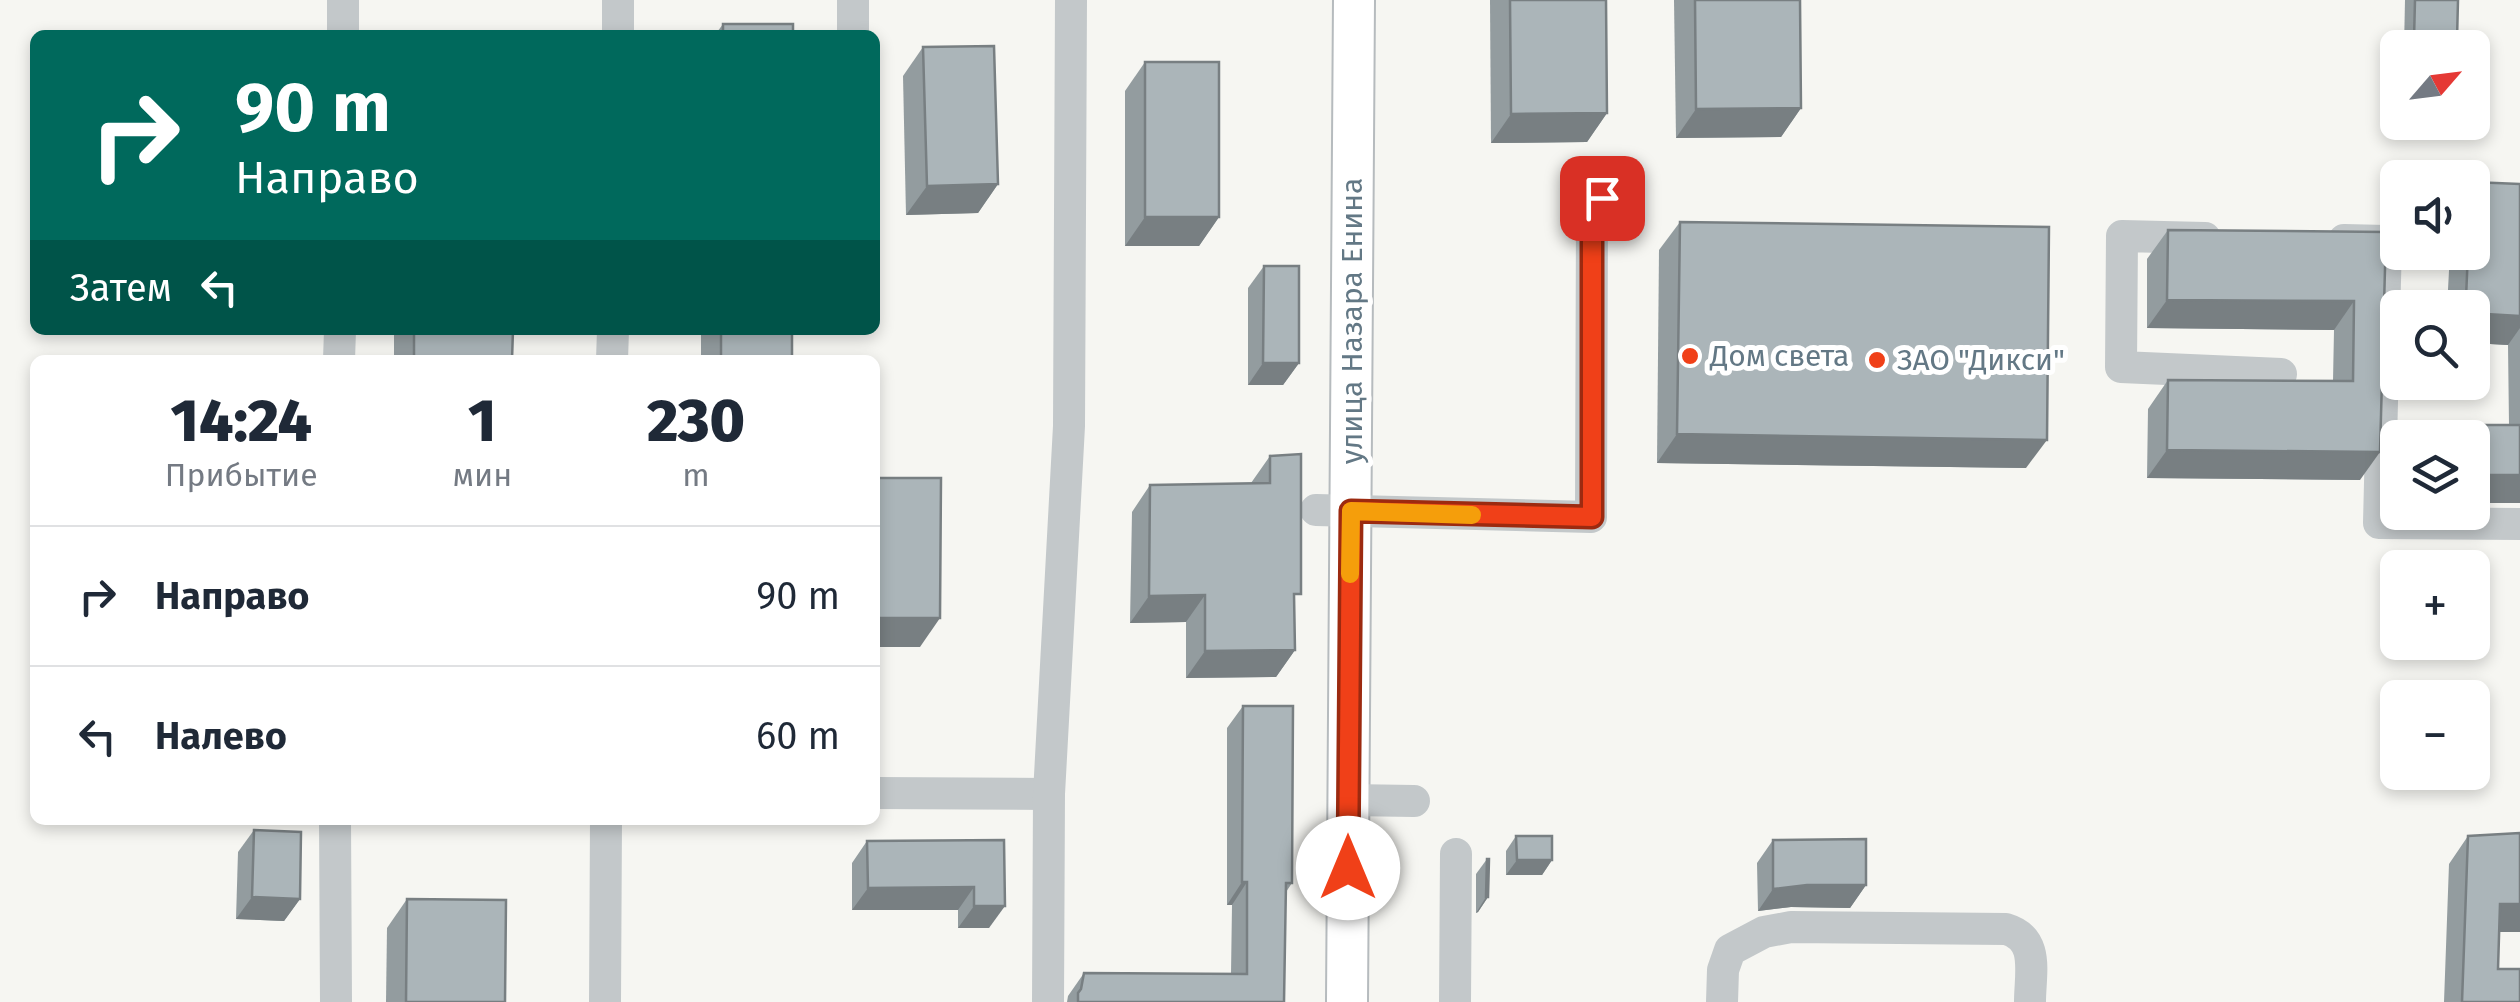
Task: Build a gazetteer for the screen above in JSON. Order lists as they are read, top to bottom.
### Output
{
  "streets": {
    "main road": ["улица Назара Енина"]
  },
  "places": ["Дом света", "ЗАО \"Дикси\""],
  "north": "top right",
  "page": {
    "map_buttons": ["+", "−"],
    "turn": ["90 m", "Направо"],
    "then": "Затем",
    "eta": [
      "14:24",
      "Прибытие",
      "1",
      "мин",
      "230",
      "m"
    ],
    "list": [
      {
        "name": "Направо",
        "value": "90 m"
      },
      {
        "name": "Налево",
        "value": "60 m"
      }
    ]
  }
}
